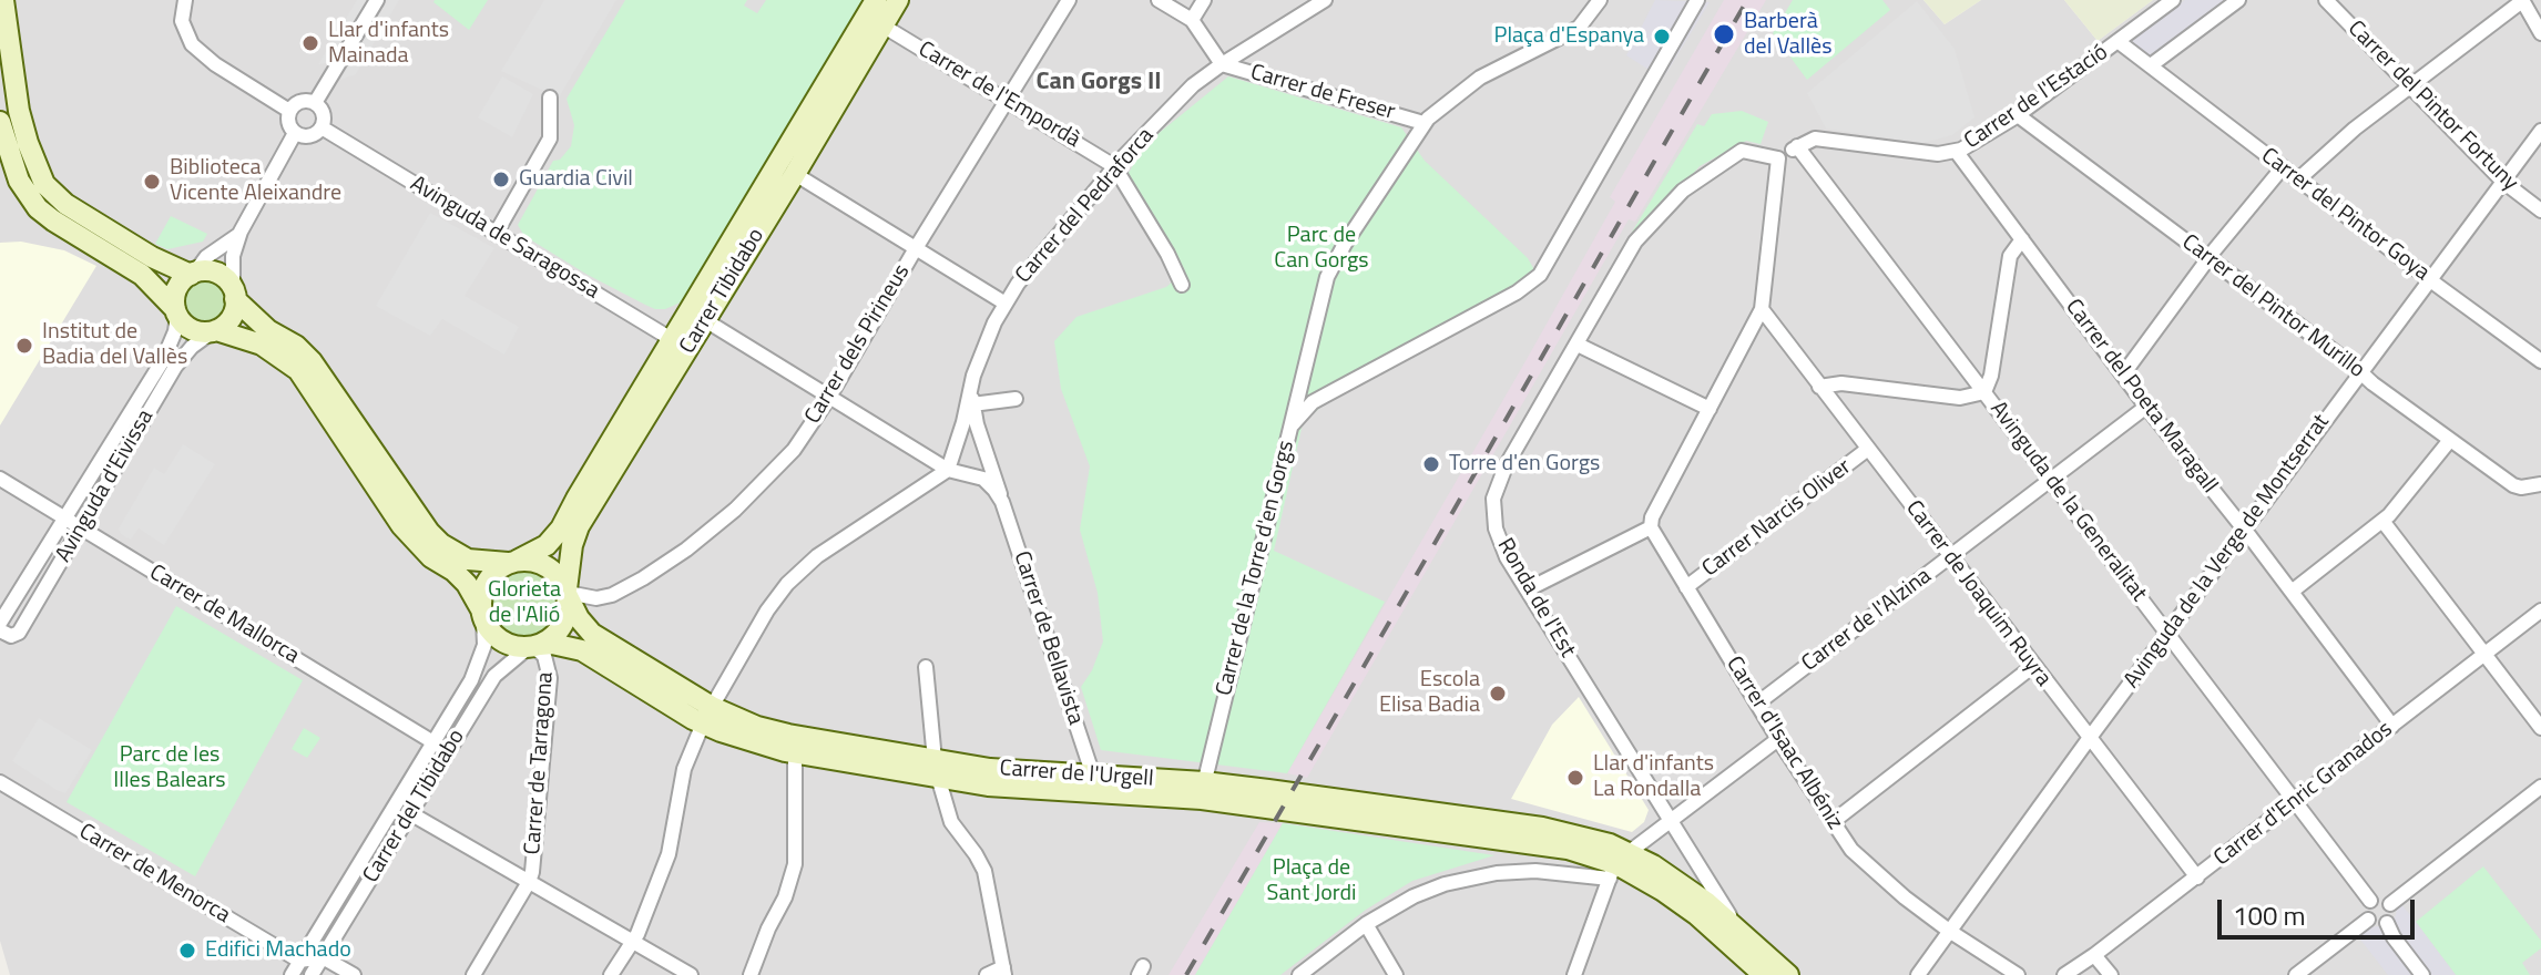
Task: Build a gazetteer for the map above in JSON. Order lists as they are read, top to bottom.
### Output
{
  "streets": {
    "street": [
      "Carrer de Freser",
      "Carrer de l'Empordà",
      "Carrer de l'Estació",
      "Carrer del Pintor Fortuny",
      "Carrer del Pedraforca",
      "Carrer del Pintor Goya",
      "Avinguda de Saragossa",
      "Carrer Tibidabo",
      "Carrer del Pintor Murillo",
      "Carrer dels Pirineus",
      "Carrer del Poeta Maragall",
      "Avinguda d'Eivissa",
      "Avinguda de la Generalitat",
      "Carrer Narcis Oliver",
      "Avinguda de la Verge de Montserrat",
      "Carrer de la Torre d'en Gorgs",
      "Carrer de Joaquim Ruyra",
      "Ronda de l'Est",
      "Carrer de Mallorca",
      "Carrer de l'Alzina",
      "Carrer de Bellavista",
      "Carrer d'Isaac Albéniz",
      "Carrer de Tarragona",
      "Carrer de l'Urgell",
      "Carrer d'Enric Granados",
      "Carrer del Tibidabo",
      "Carrer de Menorca"
    ]
  },
  "crossings": [
    ["Carrer de Freser", "Carrer del Pedraforca"],
    ["Carrer de l'Empordà", "Carrer del Pedraforca"],
    ["Carrer de l'Empordà", "Carrer Tibidabo"],
    ["Carrer de l'Empordà", "Carrer dels Pirineus"],
    ["Carrer de l'Estació", "Carrer del Pintor Goya"],
    ["Carrer de l'Estació", "Carrer del Pintor Murillo"],
    ["Carrer de l'Estació", "Carrer del Poeta Maragall"],
    ["Carrer de l'Estació", "Avinguda de la Generalitat"],
    ["Carrer del Pintor Fortuny", "Avinguda de la Verge de Montserrat"],
    ["Carrer del Pedraforca", "Carrer de Bellavista"],
    ["Carrer del Pintor Goya", "Avinguda de la Verge de Montserrat"],
    ["Avinguda de Saragossa", "Carrer Tibidabo"],
    ["Carrer Tibidabo", "Carrer dels Pirineus"],
    ["Carrer Tibidabo", "Carrer de Tarragona"],
    ["Carrer Tibidabo", "Carrer de l'Urgell"],
    ["Carrer Tibidabo", "Carrer del Tibidabo"],
    ["Carrer del Pintor Murillo", "Avinguda de la Verge de Montserrat"],
    ["Carrer dels Pirineus", "Carrer de Tarragona"],
    ["Carrer dels Pirineus", "Carrer de l'Urgell"],
    ["Carrer dels Pirineus", "Carrer del Tibidabo"],
    ["Carrer del Poeta Maragall", "Avinguda de la Verge de Montserrat"],
    ["Carrer del Poeta Maragall", "Carrer de l'Alzina"],
    ["Carrer del Poeta Maragall", "Carrer d'Enric Granados"],
    ["Avinguda d'Eivissa", "Carrer de Mallorca"],
    ["Avinguda de la Generalitat", "Avinguda de la Verge de Montserrat"],
    ["Avinguda de la Generalitat", "Carrer de l'Alzina"],
    ["Avinguda de la Generalitat", "Carrer d'Enric Granados"],
    ["Carrer Narcis Oliver", "Carrer de Joaquim Ruyra"],
    ["Carrer Narcis Oliver", "Carrer d'Isaac Albéniz"],
    ["Avinguda de la Verge de Montserrat", "Carrer de Joaquim Ruyra"],
    ["Avinguda de la Verge de Montserrat", "Carrer d'Isaac Albéniz"],
    ["Carrer de la Torre d'en Gorgs", "Carrer de l'Urgell"],
    ["Carrer de Joaquim Ruyra", "Carrer de l'Alzina"],
    ["Carrer de Joaquim Ruyra", "Carrer d'Enric Granados"],
    ["Ronda de l'Est", "Carrer de l'Urgell"],
    ["Carrer de Mallorca", "Carrer del Tibidabo"],
    ["Carrer de l'Alzina", "Carrer d'Isaac Albéniz"],
    ["Carrer de Bellavista", "Carrer de l'Urgell"],
    ["Carrer de Tarragona", "Carrer de l'Urgell"],
    ["Carrer de Tarragona", "Carrer del Tibidabo"],
    ["Carrer de l'Urgell", "Carrer del Tibidabo"],
    ["Carrer del Tibidabo", "Carrer de Menorca"]
  ],
  "districts": ["Can Gorgs II"],
  "parks": [
    "Parc de Can Gorgs",
    "Glorieta de l'Alió",
    "Parc de les Illes Balears",
    "Plaça de Sant Jordi"
  ],
  "places": [
    "Barberà del Vallès",
    "Plaça d'Espanya",
    "Llar d'infants Mainada",
    "Guardia Civil",
    "Biblioteca Vicente Aleixandre",
    "Institut de Badia del Vallès",
    "Torre d'en Gorgs",
    "Escola Elisa Badia",
    "Llar d'infants La Rondalla",
    "Edifici Machado"
  ],
  "scale_bar": "100 m"
}
